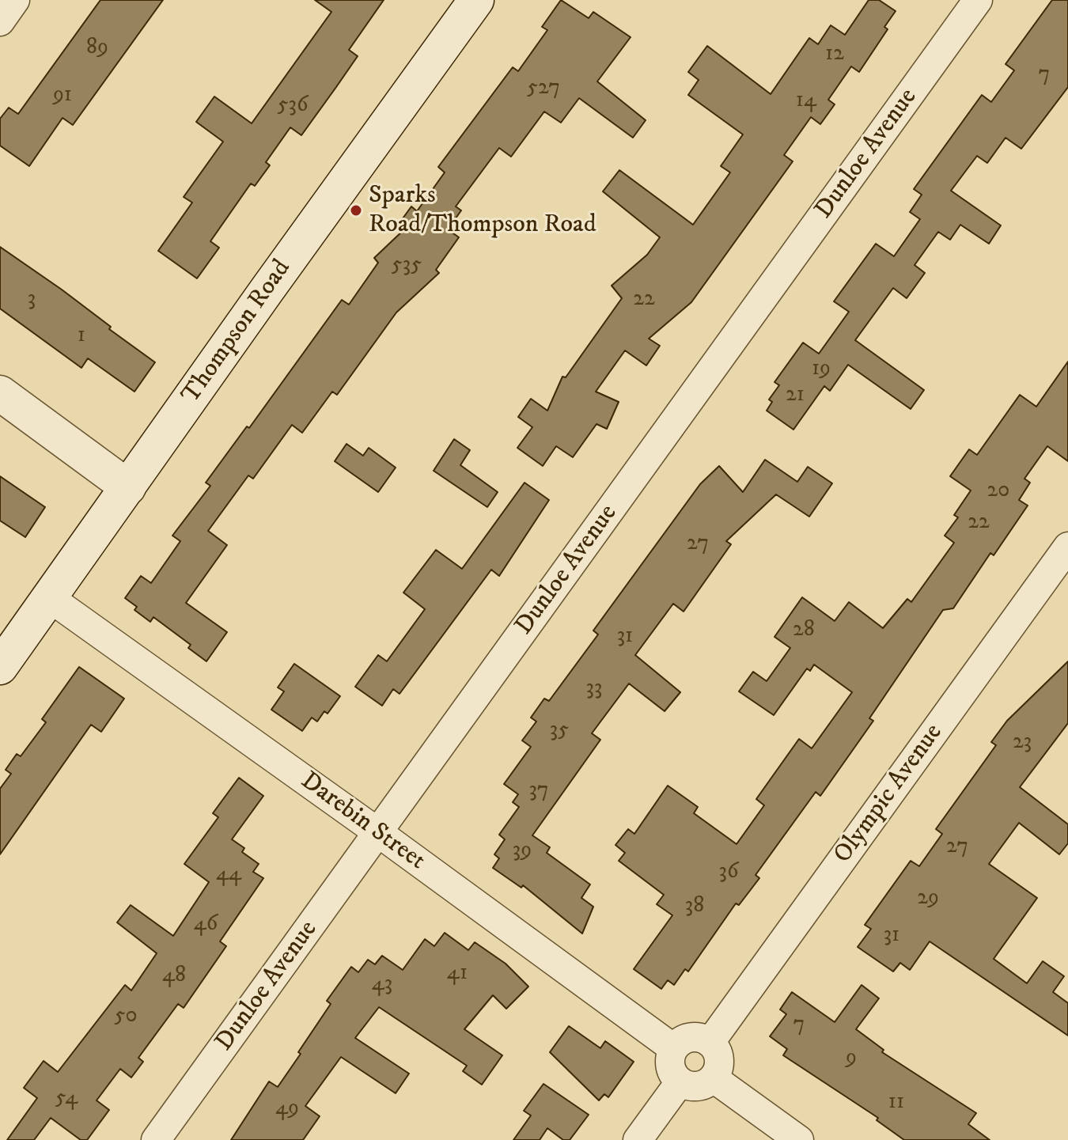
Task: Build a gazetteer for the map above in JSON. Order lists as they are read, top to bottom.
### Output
{
  "streets": {
    "main road": ["Thompson Road"],
    "street": ["Dunloe Avenue", "Olympic Avenue", "Darebin Street"]
  },
  "crossings": [
    ["Dunloe Avenue", "Darebin Street"],
    ["Thompson Road", "Darebin Street"],
    ["Olympic Avenue", "Darebin Street"]
  ],
  "places": ["Sparks Road/Thompson Road"],
  "house_numbers": [
    "89",
    "12",
    "7",
    "527",
    "91",
    "14",
    "536",
    "535",
    "3",
    "22",
    "1",
    "19",
    "21",
    "20",
    "22",
    "27",
    "28",
    "31",
    "33",
    "35",
    "23",
    "37",
    "27",
    "39",
    "36",
    "44",
    "29",
    "38",
    "46",
    "31",
    "41",
    "48",
    "43",
    "50",
    "7",
    "9",
    "54",
    "11",
    "49"
  ]
}
